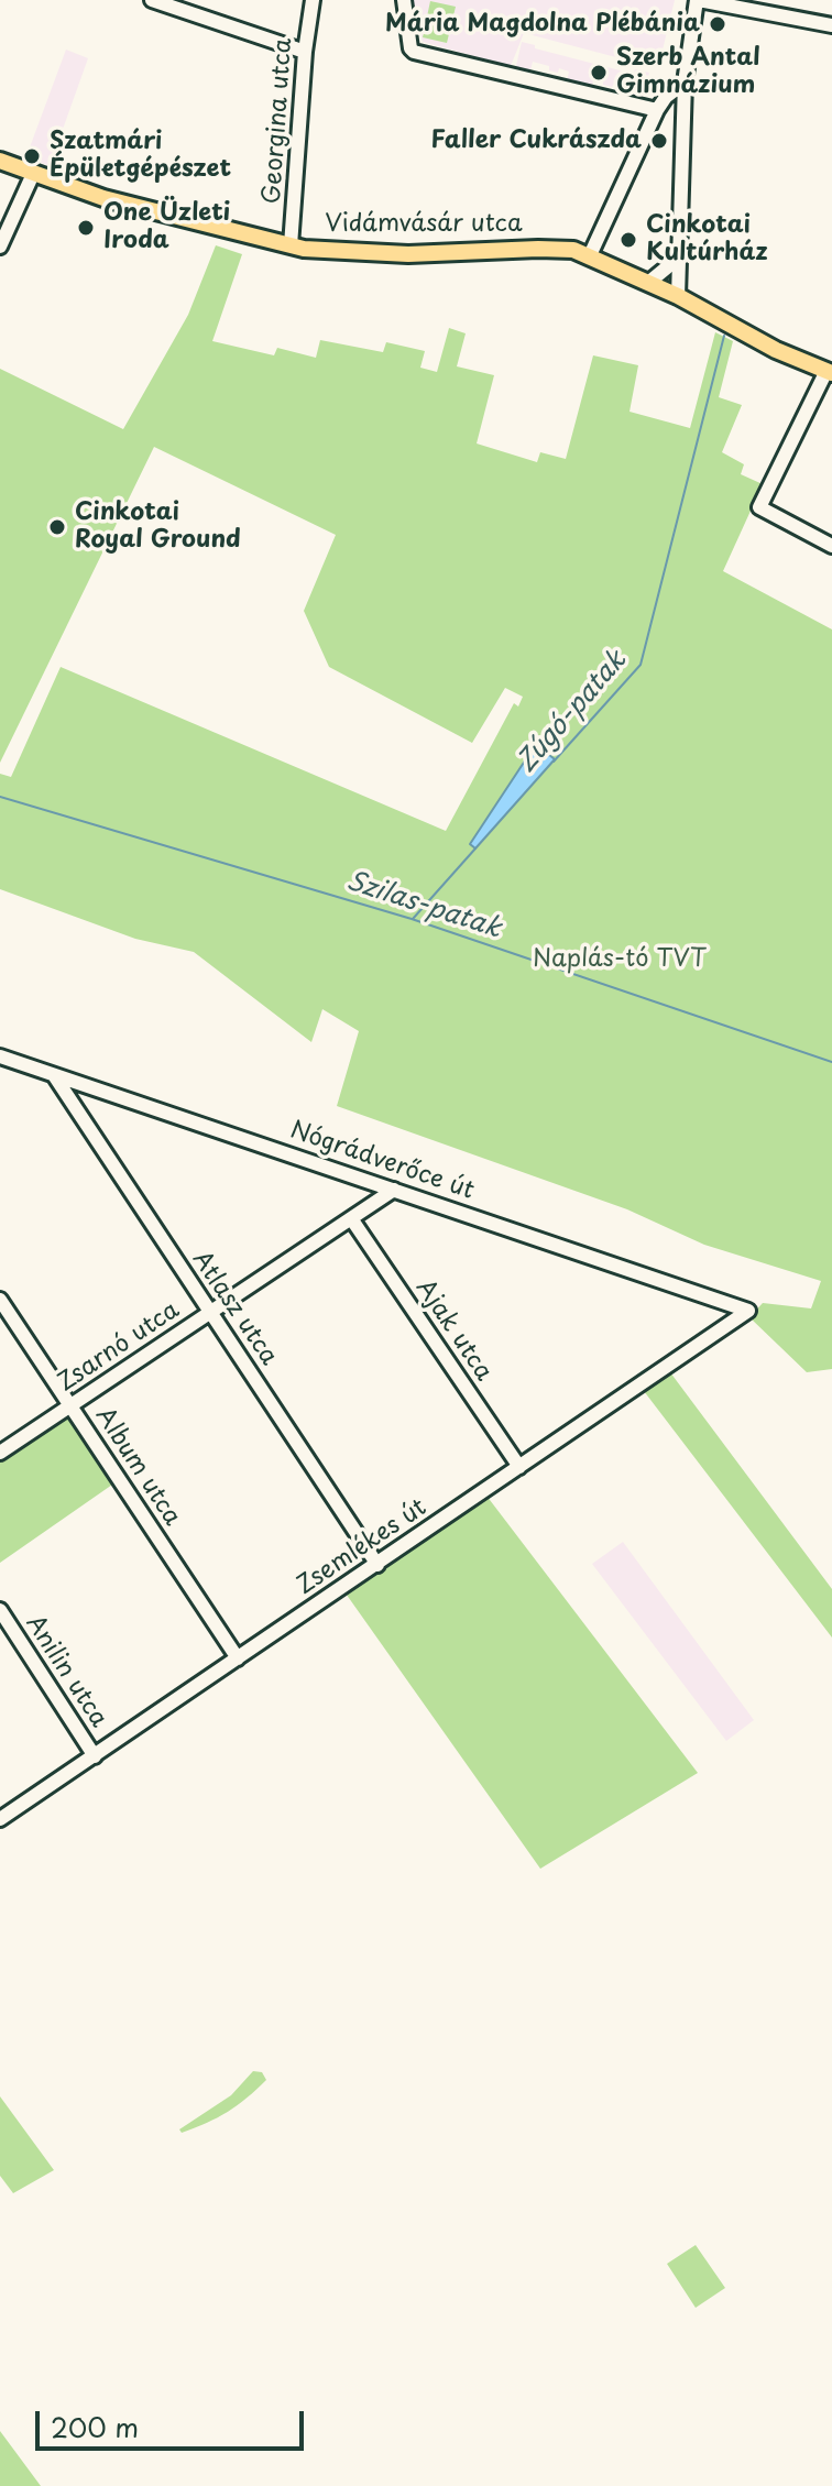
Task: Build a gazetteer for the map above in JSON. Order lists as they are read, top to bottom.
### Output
{
  "streets": {
    "main road": ["Vidámvásár utca"],
    "street": [
      "Georgina utca",
      "Nógrádverőce út",
      "Atlasz utca",
      "Ajak utca",
      "Zsarnó utca",
      "Album utca",
      "Zsemlékes út",
      "Anilin utca"
    ]
  },
  "crossings": [
    ["Georgina utca", "Vidámvásár utca"],
    ["Nógrádverőce út", "Atlasz utca"],
    ["Nógrádverőce út", "Zsarnó utca"],
    ["Nógrádverőce út", "Zsemlékes út"],
    ["Atlasz utca", "Zsarnó utca"],
    ["Atlasz utca", "Zsemlékes út"],
    ["Ajak utca", "Zsarnó utca"],
    ["Ajak utca", "Zsemlékes út"],
    ["Zsarnó utca", "Album utca"],
    ["Album utca", "Zsemlékes út"],
    ["Zsemlékes út", "Anilin utca"]
  ],
  "water": ["Zúgó-patak", "Szilas-patak"],
  "parks": ["Naplás-tó TVT"],
  "places": [
    "Mária Magdolna Plébánia",
    "Szerb Antal Gimnázium",
    "Faller Cukrászda",
    "Szatmári Épületgépészet",
    "One Üzleti Iroda",
    "Cinkotai Kultúrház",
    "Cinkotai Royal Ground"
  ],
  "scale_bar": "200 m"
}
